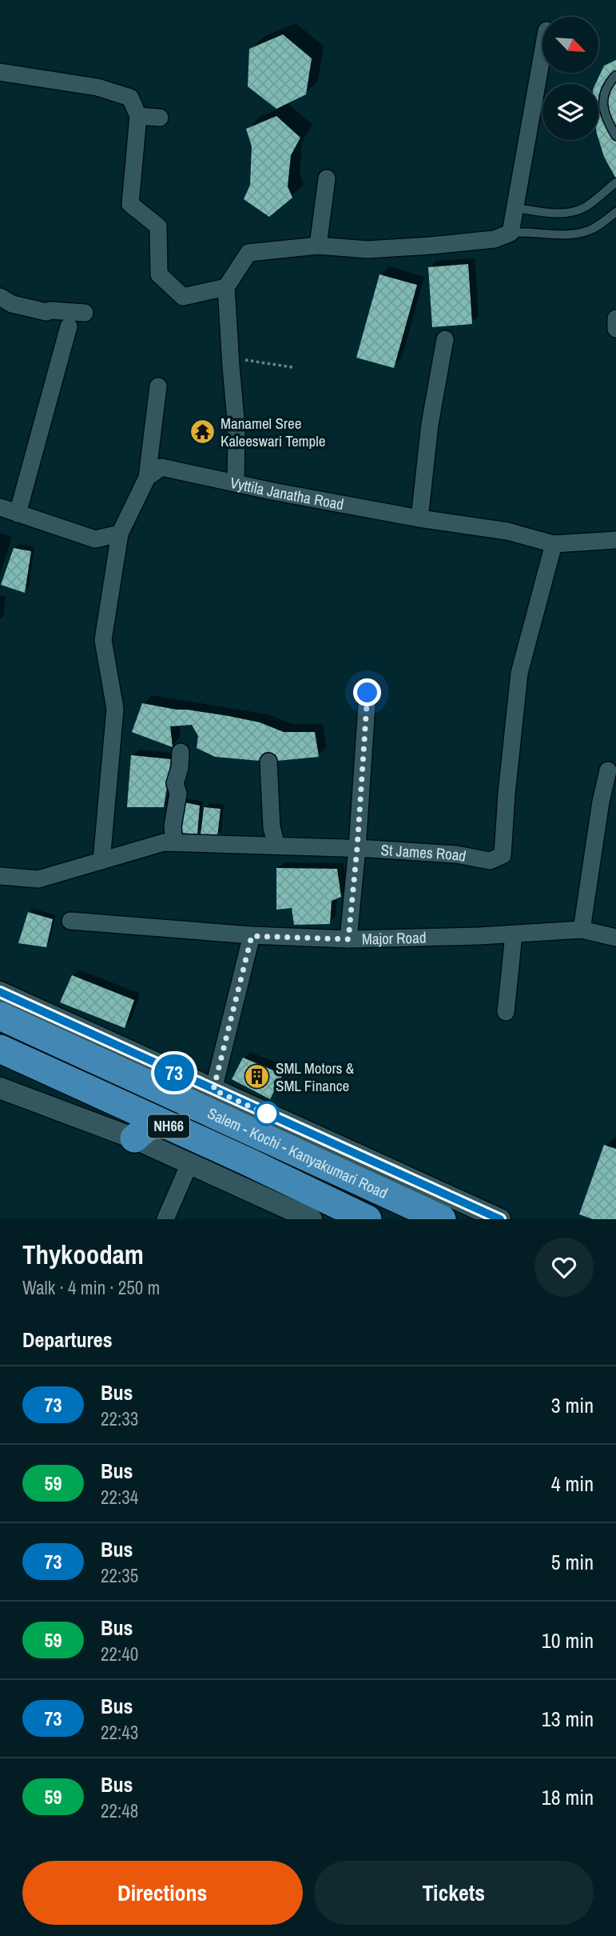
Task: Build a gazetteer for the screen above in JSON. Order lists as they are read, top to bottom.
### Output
{
  "streets": {
    "highway": ["NH66", "Salem - Kochi - Kanyakumari Road"],
    "street": ["Vyttila Janatha Road", "St James Road", "Major Road"]
  },
  "crossings": [
    ["Vyttila Janatha Road", "St James Road"]
  ],
  "places": {
    "temple": ["Manamel Sree Kaleeswari Temple"],
    "building": ["SML Motors & SML Finance"]
  },
  "lines": ["bus line 73"],
  "north": "bottom right",
  "page": {
    "on_map": "73",
    "heading": [
      ["Thykoodam", "Walk · 4 min · 250 m"],
      "Departures"
    ],
    "list": [
      {
        "mark": "73",
        "name": "Bus",
        "note": "22:33",
        "value": "3 min"
      },
      {
        "mark": "59",
        "name": "Bus",
        "note": "22:34",
        "value": "4 min"
      },
      {
        "mark": "73",
        "name": "Bus",
        "note": "22:35",
        "value": "5 min"
      },
      {
        "mark": "59",
        "name": "Bus",
        "note": "22:40",
        "value": "10 min"
      },
      {
        "mark": "73",
        "name": "Bus",
        "note": "22:43",
        "value": "13 min"
      },
      {
        "mark": "59",
        "name": "Bus",
        "note": "22:48",
        "value": "18 min"
      }
    ],
    "buttons": ["Directions", "Tickets"]
  }
}
